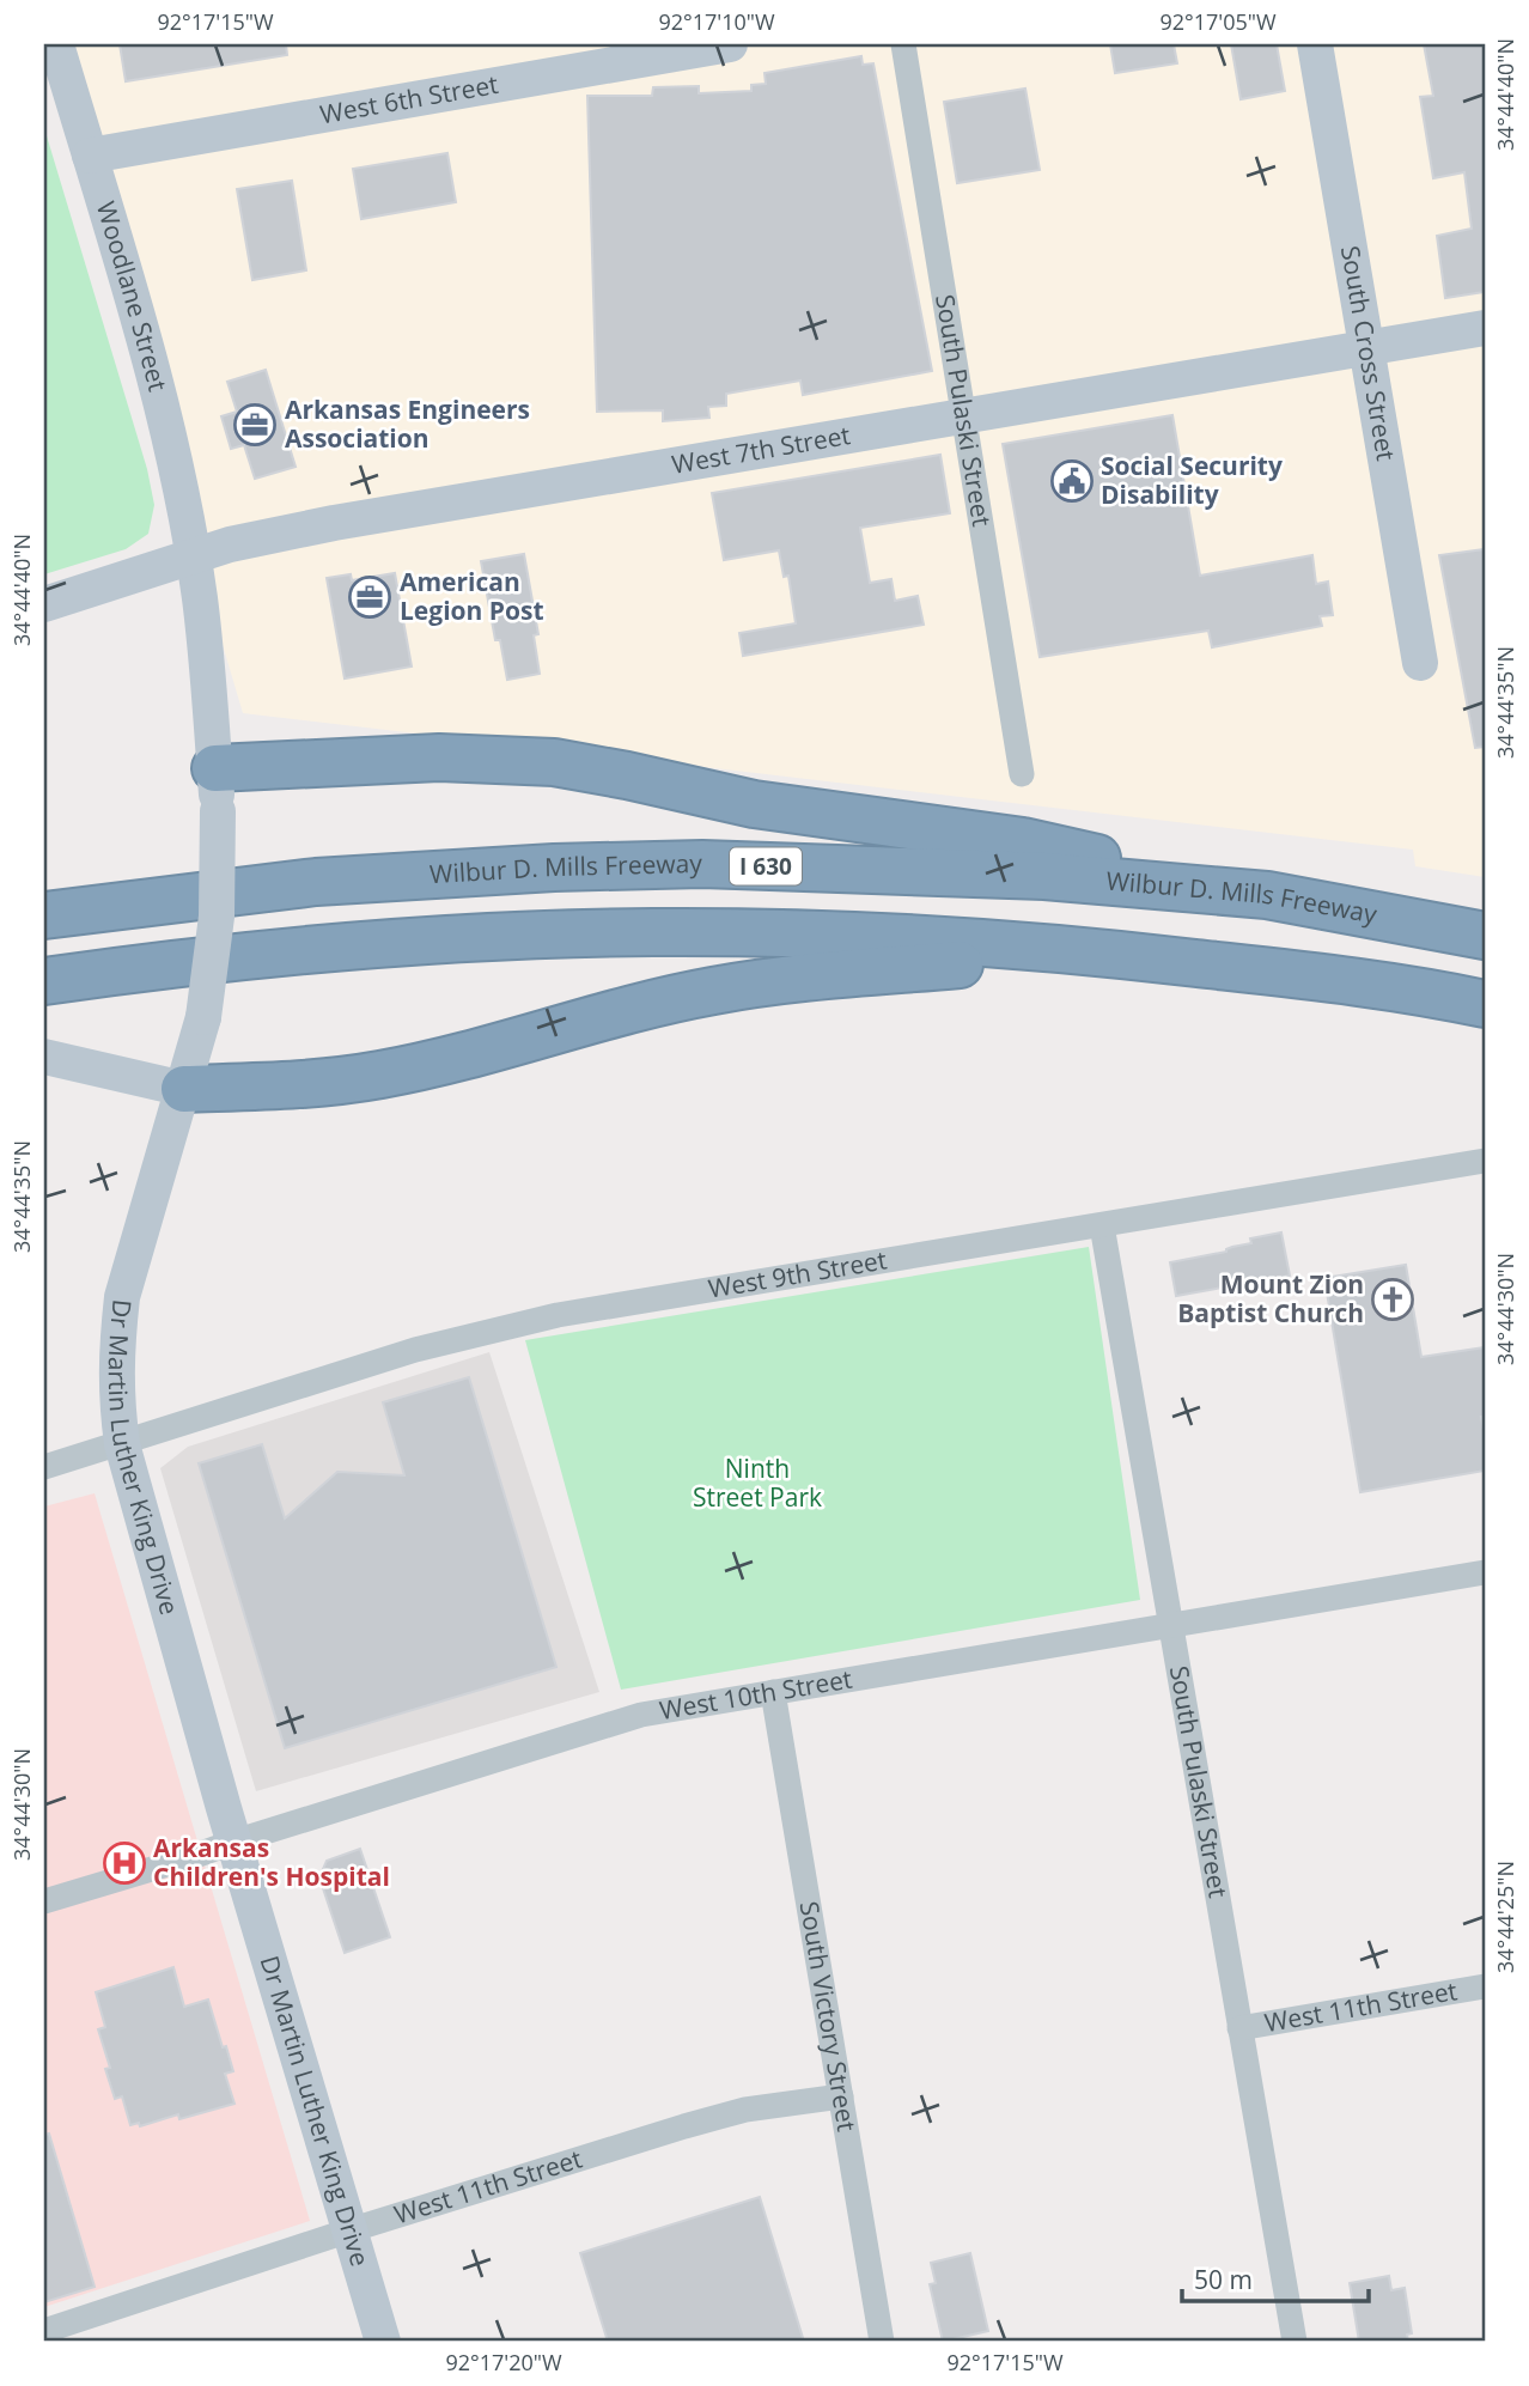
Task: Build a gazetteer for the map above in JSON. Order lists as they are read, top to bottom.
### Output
{
  "streets": {
    "highway": ["I 630", "Wilbur D. Mills Freeway"],
    "street": [
      "West 6th Street",
      "Woodlane Street",
      "South Cross Street",
      "South Pulaski Street",
      "West 7th Street",
      "West 9th Street",
      "Dr Martin Luther King Drive",
      "West 10th Street",
      "West 11th Street",
      "South Victory Street"
    ]
  },
  "crossings": [
    ["West 6th Street", "Woodlane Street"],
    ["Woodlane Street", "West 7th Street"],
    ["Woodlane Street", "Dr Martin Luther King Drive"],
    ["South Cross Street", "West 7th Street"],
    ["South Pulaski Street", "West 7th Street"],
    ["South Pulaski Street", "West 9th Street"],
    ["South Pulaski Street", "West 10th Street"],
    ["South Pulaski Street", "West 11th Street"],
    ["West 7th Street", "Dr Martin Luther King Drive"],
    ["West 9th Street", "Dr Martin Luther King Drive"],
    ["Dr Martin Luther King Drive", "West 10th Street"],
    ["Dr Martin Luther King Drive", "West 11th Street"],
    ["West 10th Street", "South Victory Street"],
    ["West 11th Street", "South Victory Street"]
  ],
  "parks": ["Ninth Street Park"],
  "places": {
    "office": ["Arkansas Engineers Association", "American Legion Post"],
    "public building": ["Social Security Disability"],
    "church": ["Mount Zion Baptist Church"],
    "hospital": ["Arkansas Children's Hospital"]
  },
  "scale_bar": "50 m",
  "coordinates": [
    "92°17'15\"W",
    "92°17'10\"W",
    "92°17'05\"W",
    "34°44'40\"N",
    "34°44'35\"N",
    "34°44'30\"N",
    "34°44'25\"N",
    "92°17'20\"W"
  ]
}
